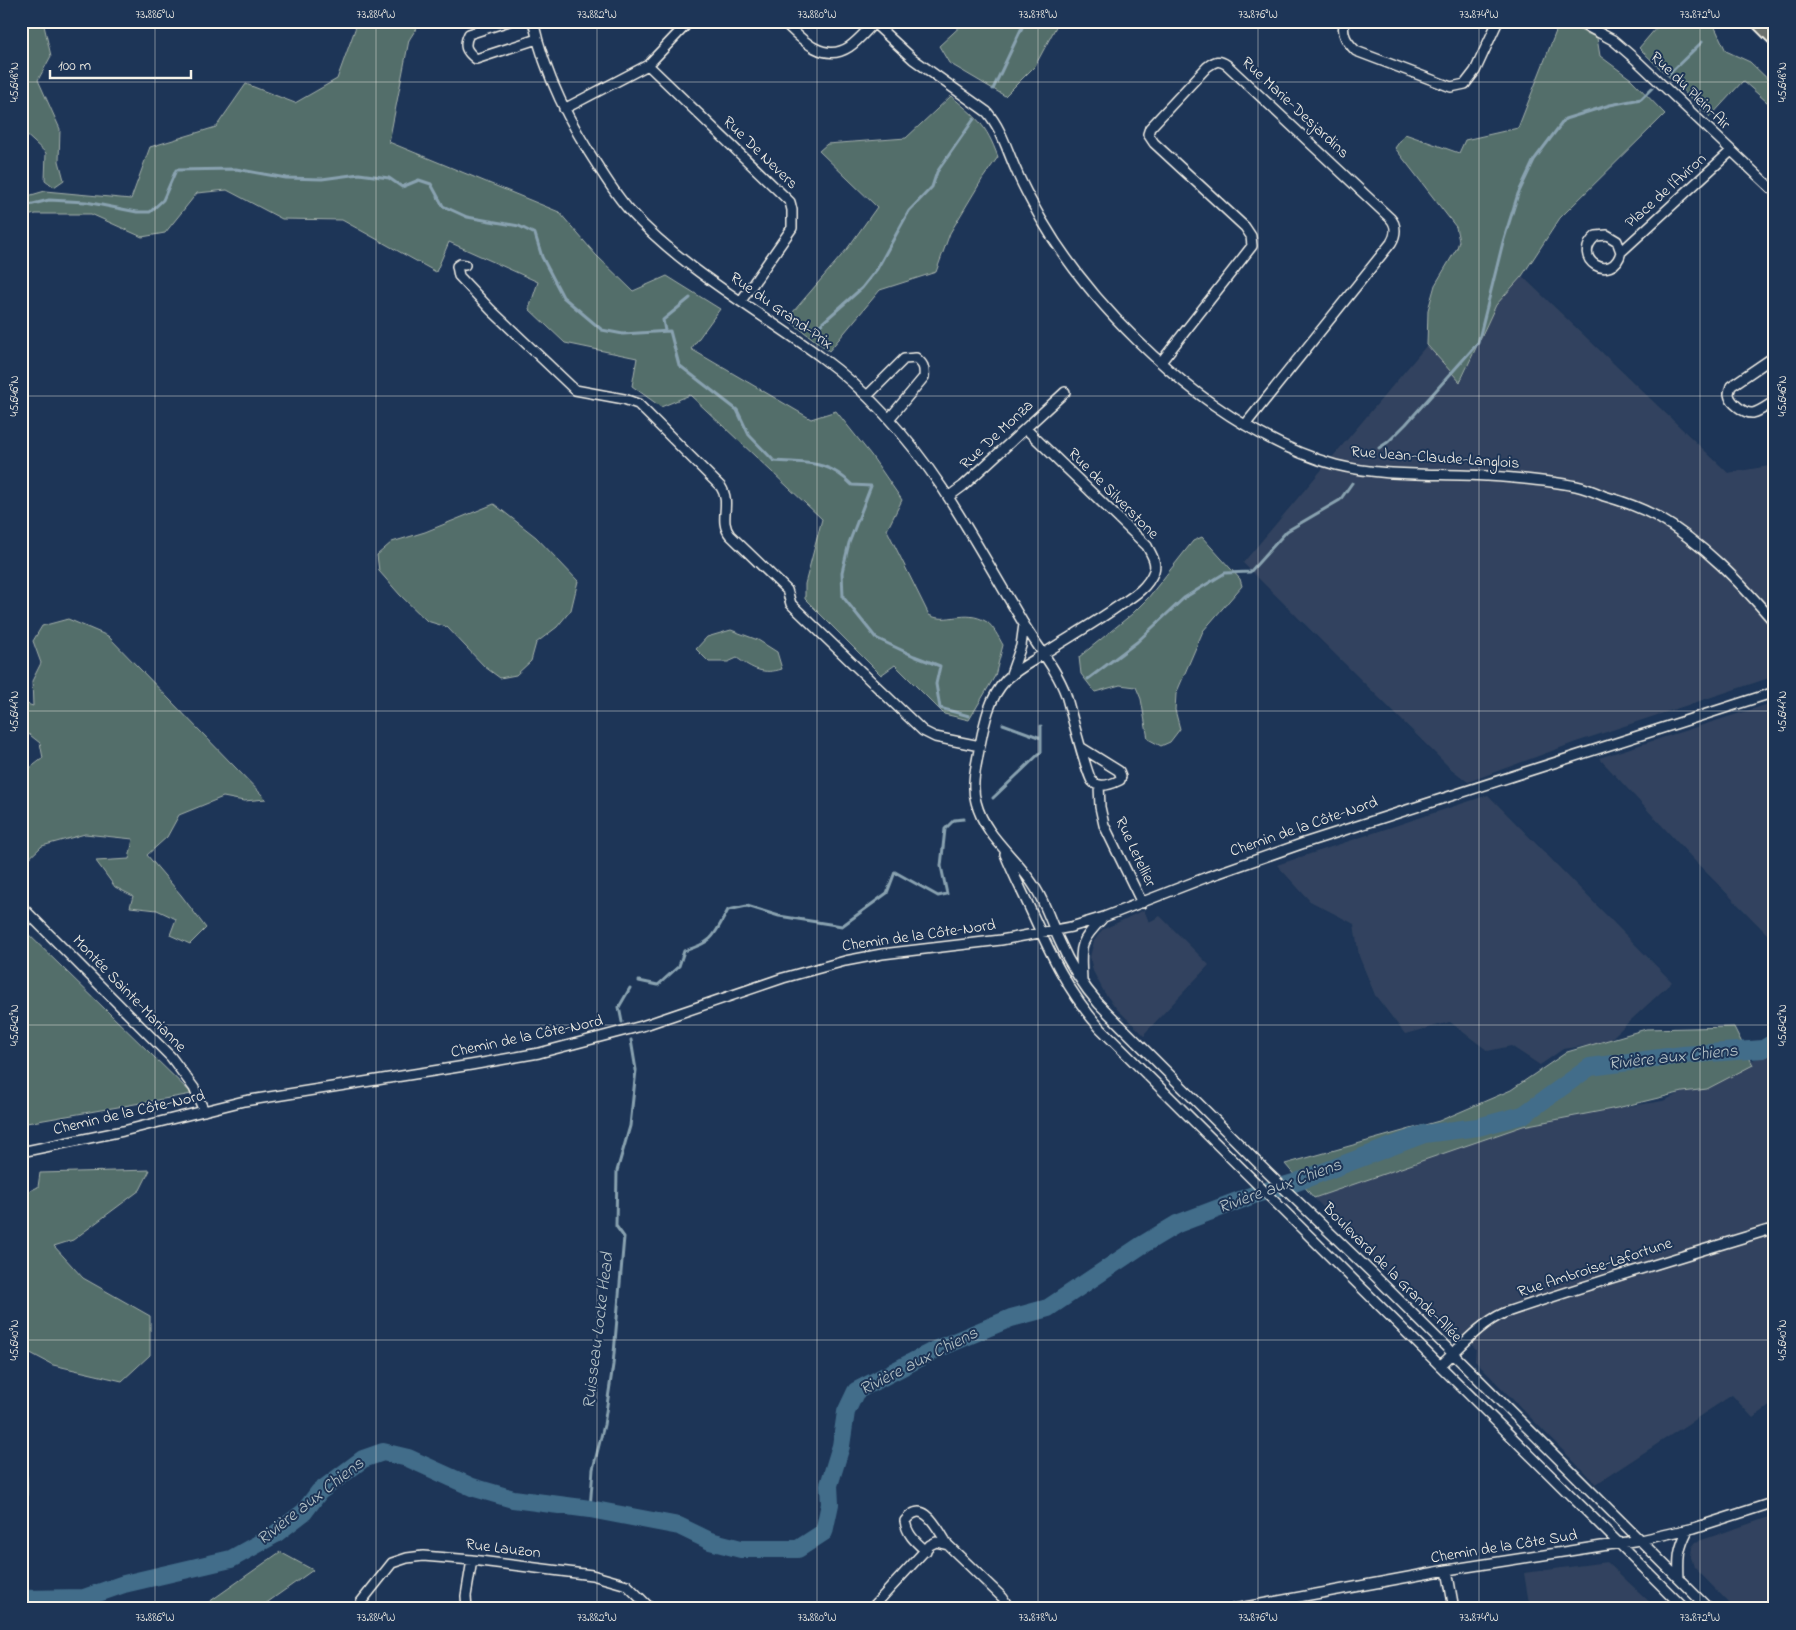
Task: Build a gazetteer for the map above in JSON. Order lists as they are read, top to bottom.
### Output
{
  "streets": {
    "street": [
      "Rue du Plein-Air",
      "Rue Marie-Desjardins",
      "Rue De Nevers",
      "Place de l'Aviron",
      "Rue du Grand-Prix",
      "Rue De Monza",
      "Rue Jean-Claude-Langlois",
      "Rue de Silverstone",
      "Chemin de la Côte-Nord",
      "Rue Letellier",
      "Montée Sainte-Marianne",
      "Rue Ambroise-Lafortune",
      "Boulevard de la Grande-Allée",
      "Chemin de la Côte Sud",
      "Rue Lauzon"
    ]
  },
  "crossings": [
    ["Rue du Plein-Air", "Place de l'Aviron"],
    ["Rue Marie-Desjardins", "Rue Jean-Claude-Langlois"],
    ["Rue De Nevers", "Rue du Grand-Prix"],
    ["Rue du Grand-Prix", "Rue De Monza"],
    ["Rue du Grand-Prix", "Rue de Silverstone"],
    ["Rue du Grand-Prix", "Rue Letellier"],
    ["Rue du Grand-Prix", "Boulevard de la Grande-Allée"],
    ["Rue De Monza", "Rue de Silverstone"],
    ["Rue de Silverstone", "Rue Letellier"],
    ["Rue de Silverstone", "Boulevard de la Grande-Allée"],
    ["Chemin de la Côte-Nord", "Rue Letellier"],
    ["Chemin de la Côte-Nord", "Montée Sainte-Marianne"],
    ["Chemin de la Côte-Nord", "Boulevard de la Grande-Allée"],
    ["Rue Letellier", "Boulevard de la Grande-Allée"],
    ["Rue Ambroise-Lafortune", "Boulevard de la Grande-Allée"],
    ["Boulevard de la Grande-Allée", "Chemin de la Côte Sud"]
  ],
  "water": ["Rivière aux Chiens", "Ruisseau Locke Head"],
  "scale_bar": "100 m",
  "coordinates": [
    "73.886°W",
    "73.884°W",
    "73.882°W",
    "73.880°W",
    "73.878°W",
    "73.876°W",
    "73.874°W",
    "73.872°W",
    "45.648°N",
    "45.646°N",
    "45.644°N",
    "45.642°N",
    "45.640°N"
  ]
}
